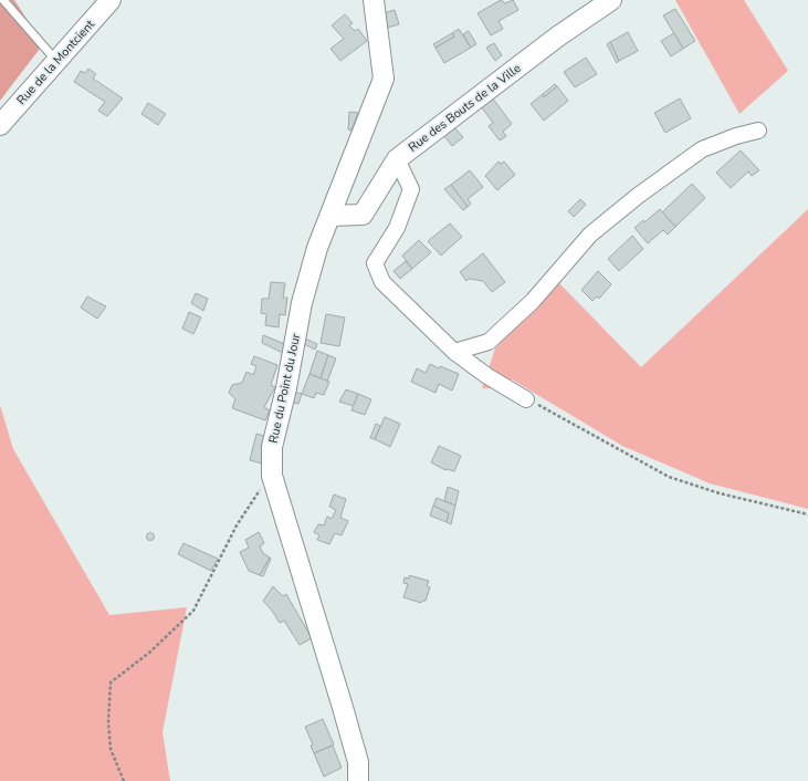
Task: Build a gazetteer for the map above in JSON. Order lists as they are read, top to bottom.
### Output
{
  "streets": {
    "street": ["Rue de la Montcient", "Rue des Bouts de la Ville", "Rue du Point du Jour"]
  },
  "crossings": [
    ["Rue des Bouts de la Ville", "Rue du Point du Jour"]
  ]
}
